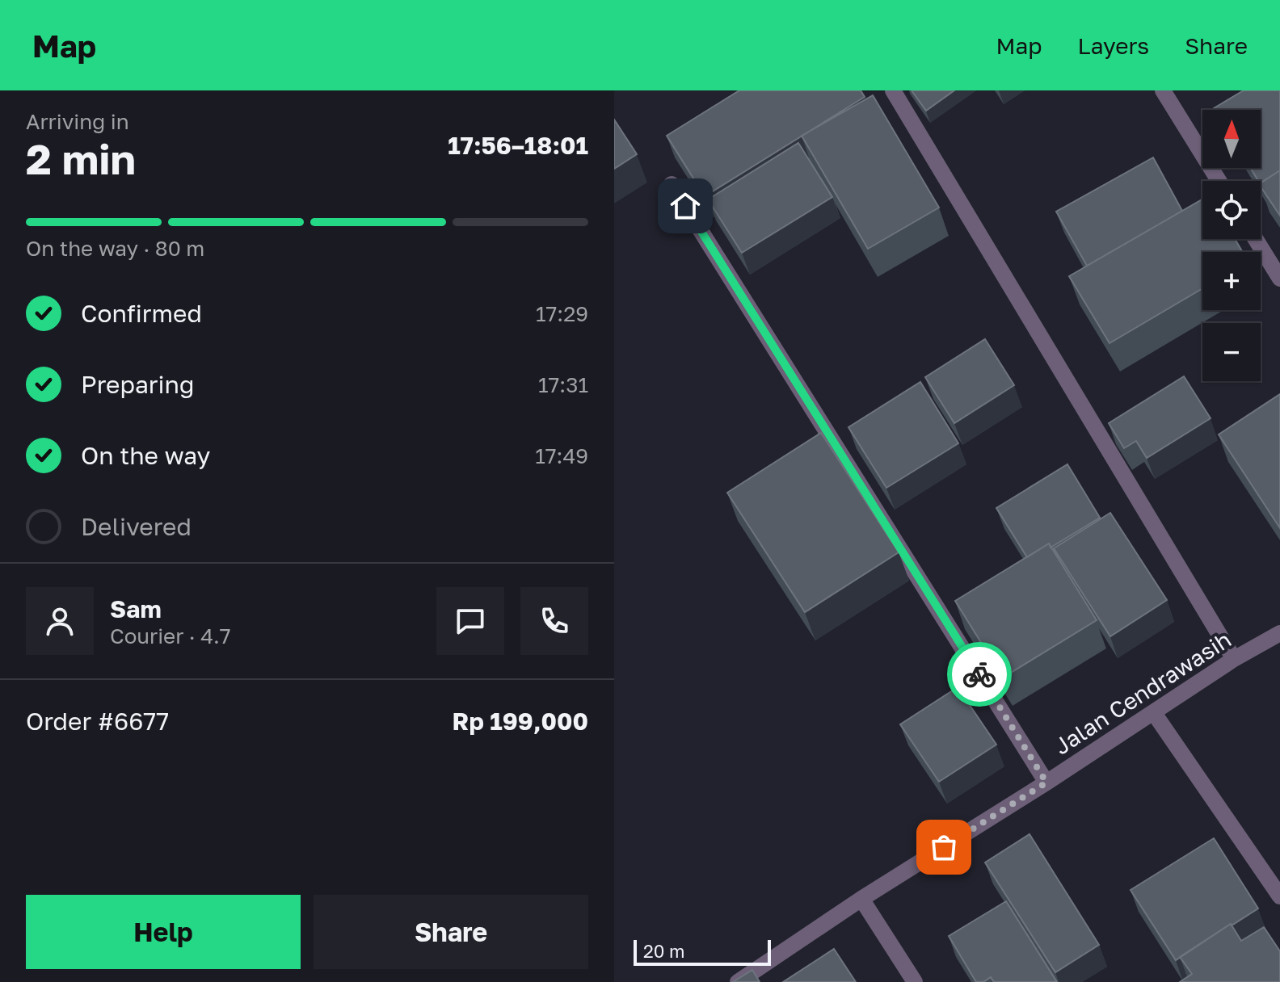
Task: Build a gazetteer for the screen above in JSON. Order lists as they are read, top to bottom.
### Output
{
  "streets": {
    "street": ["Jalan Cendrawasih"]
  },
  "scale_bar": "20 m",
  "north": "top",
  "page": {
    "header": "Map",
    "nav": ["Map", "Layers", "Share"],
    "heading": ["2 min", "Arriving in", "17:56–18:01"],
    "panel": [
      "Sam",
      "Courier · 4.7",
      "Order #6677",
      "Rp 199,000"
    ],
    "map_buttons": ["+", "−"],
    "bar": "On the way · 80 m",
    "list": [
      ["Confirmed", "17:29"],
      ["Preparing", "17:31"],
      ["On the way", "17:49"],
      "Delivered"
    ],
    "buttons": ["Help", "Share"],
    "scale": "20 m"
  }
}
